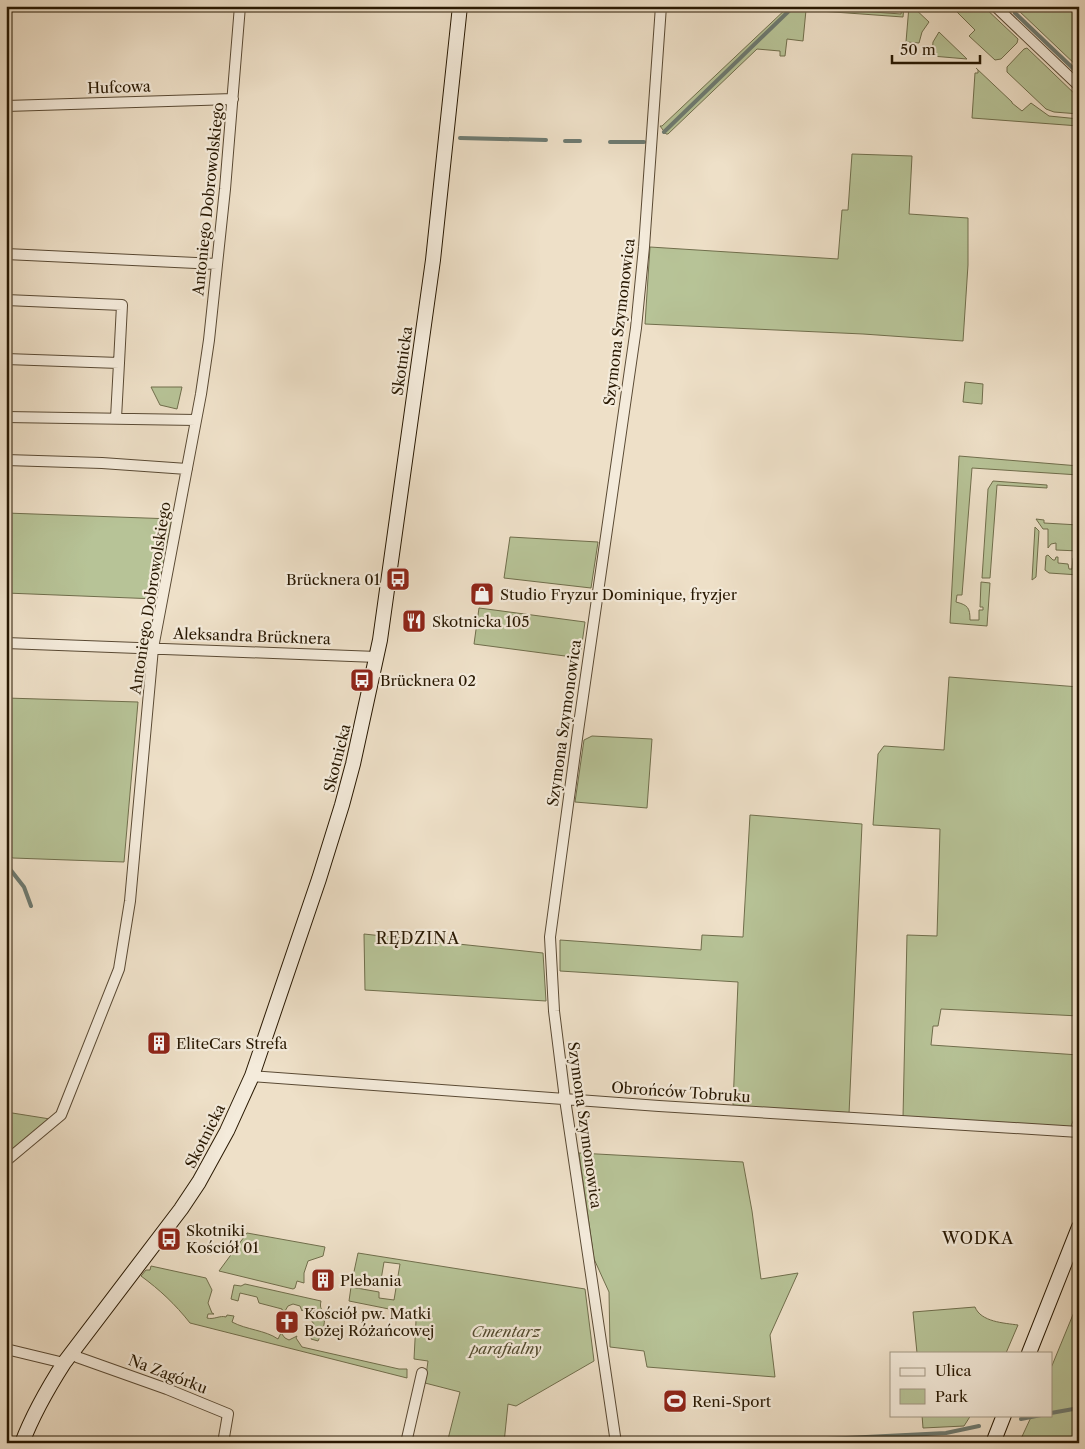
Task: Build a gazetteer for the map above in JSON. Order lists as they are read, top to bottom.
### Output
{
  "streets": {
    "street": [
      "Hufcowa",
      "Antoniego Dobrowolskiego",
      "Szymona Szymonowica",
      "Skotnicka",
      "Aleksandra Brücknera",
      "Obrońców Tobruku",
      "Na Zagórku"
    ]
  },
  "crossings": [
    ["Hufcowa", "Antoniego Dobrowolskiego"],
    ["Antoniego Dobrowolskiego", "Aleksandra Brücknera"],
    ["Szymona Szymonowica", "Obrońców Tobruku"],
    ["Skotnicka", "Aleksandra Brücknera"],
    ["Skotnicka", "Obrońców Tobruku"],
    ["Skotnicka", "Na Zagórku"]
  ],
  "districts": ["RĘDZINA", "WODKA"],
  "parks": ["Cmentarz parafialny"],
  "places": {
    "bus stop": ["Brücknera 01", "Brücknera 02", "Skotniki Kościół 01"],
    "shop": ["Studio Fryzur Dominique, fryzjer"],
    "restaurant": ["Skotnicka 105"],
    "building": ["EliteCars Strefa", "Plebania"],
    "church": ["Kościół pw. Matki Bożej Różańcowej"],
    "sports": ["Reni-Sport"]
  },
  "legend": ["Ulica", "Park"],
  "scale_bar": "50 m"
}
